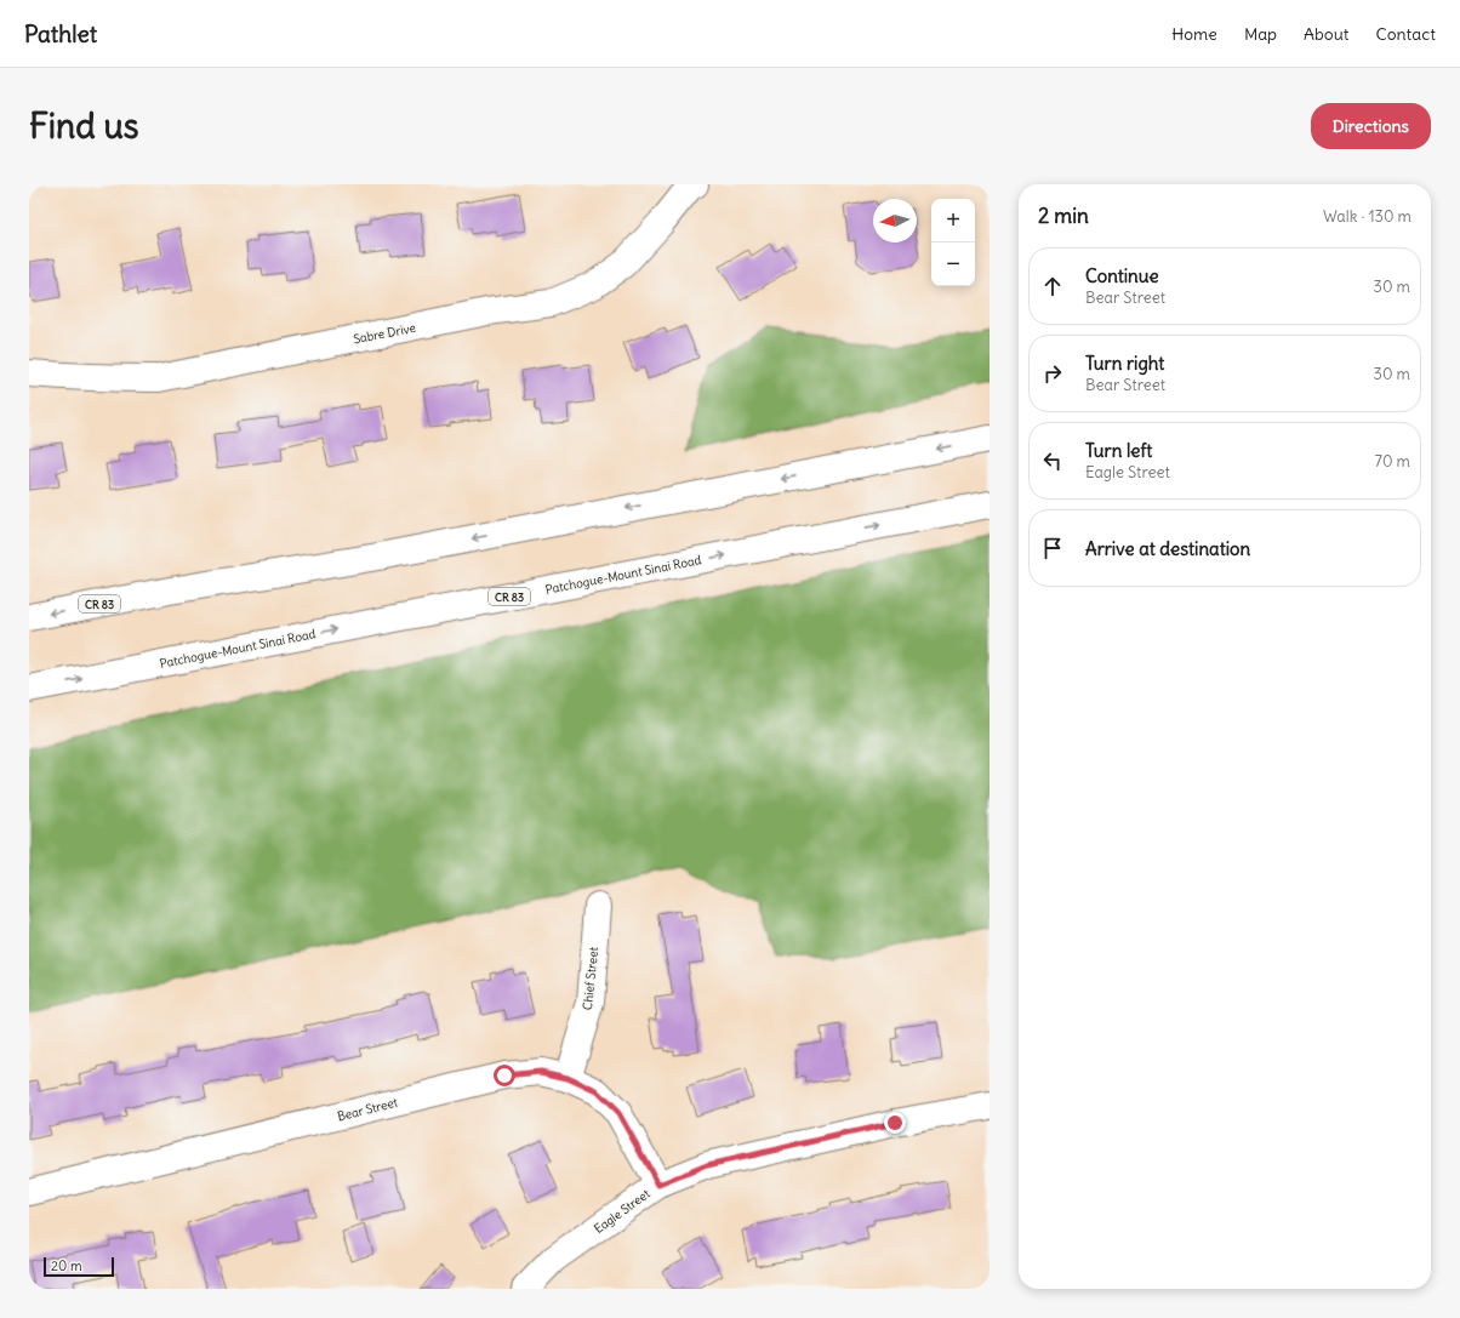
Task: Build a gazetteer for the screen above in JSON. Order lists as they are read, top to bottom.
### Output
{
  "streets": {
    "main road": [
      "Sabre Drive",
      "Patchogue-Mount Sinai Road",
      "CR 83",
      "Chief Street",
      "Bear Street",
      "Eagle Street"
    ]
  },
  "crossings": [
    ["Chief Street", "Bear Street"],
    ["Bear Street", "Eagle Street"]
  ],
  "scale_bar": "20 m",
  "north": "left",
  "page": {
    "header": "Pathlet",
    "nav": [
      "Home",
      "Map",
      "About",
      "Contact"
    ],
    "buttons": "Directions",
    "title": "Find us",
    "heading": ["2 min", "Walk · 130 m"],
    "map_buttons": ["+", "−"],
    "list": [
      ["Continue", "Bear Street", "30 m"],
      ["Turn right", "Bear Street", "30 m"],
      ["Turn left", "Eagle Street", "70 m"],
      "Arrive at destination"
    ],
    "scale": "20 m"
  }
}
